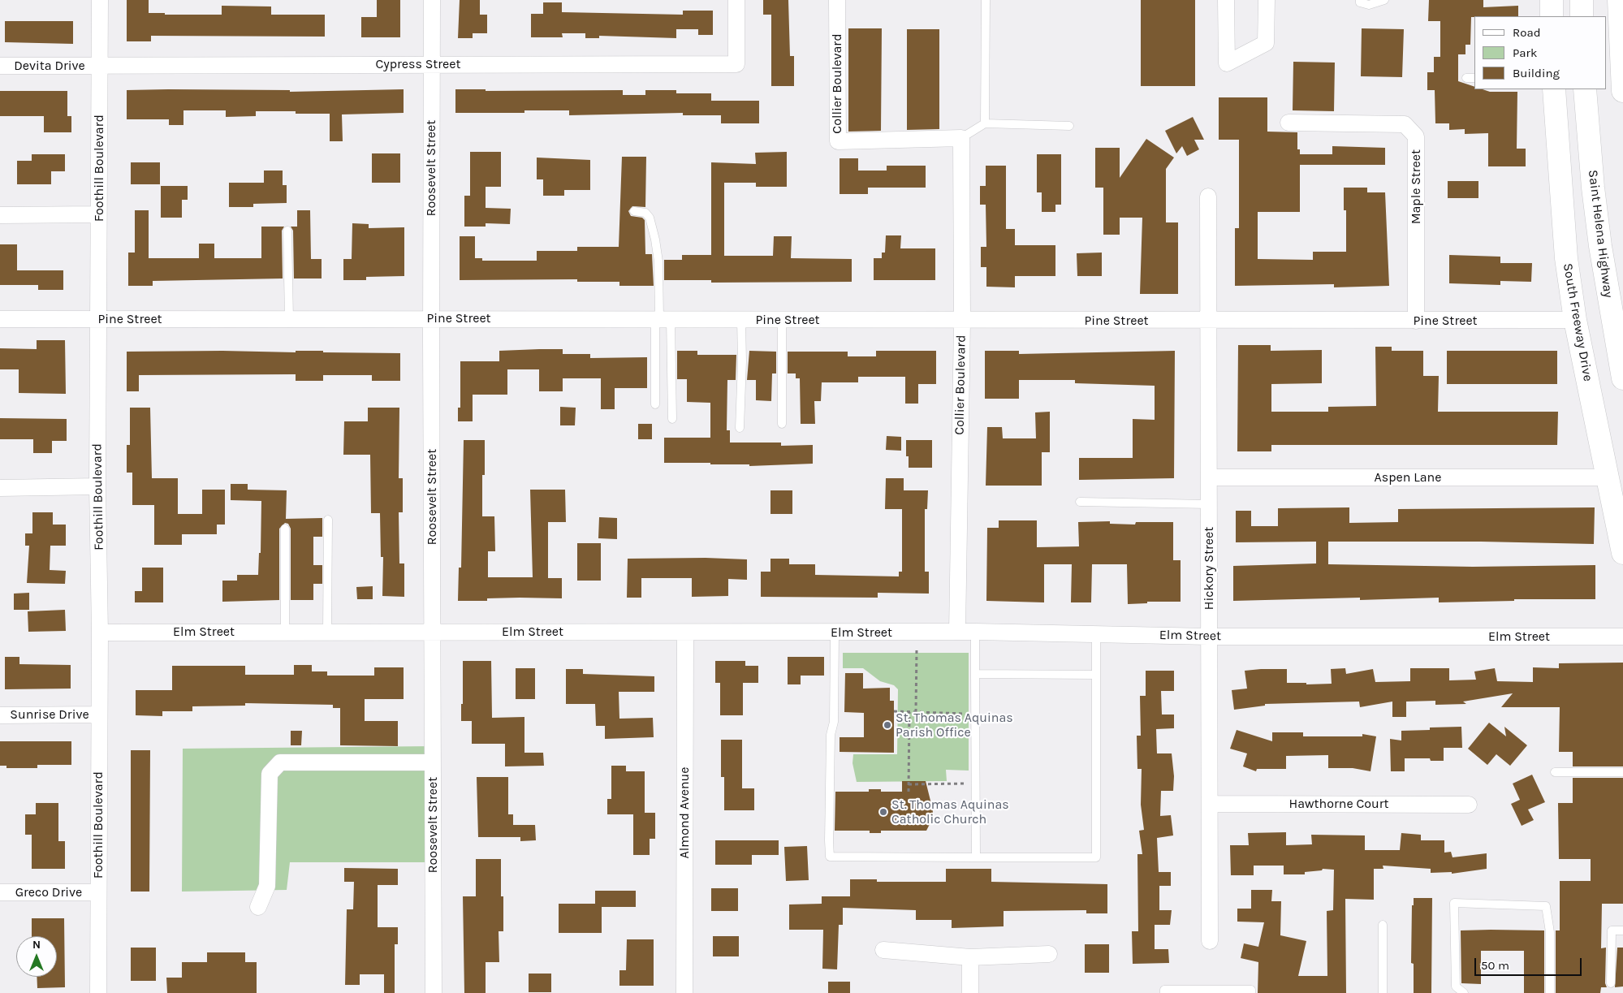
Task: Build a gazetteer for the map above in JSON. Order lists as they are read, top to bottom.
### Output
{
  "streets": {
    "main road": ["Saint Helena Highway", "South Freeway Drive"],
    "street": [
      "Cypress Street",
      "Devita Drive",
      "Collier Boulevard",
      "Foothill Boulevard",
      "Roosevelt Street",
      "Maple Street",
      "Pine Street",
      "Aspen Lane",
      "Hickory Street",
      "Elm Street",
      "Sunrise Drive",
      "Hawthorne Court",
      "Almond Avenue",
      "Greco Drive"
    ]
  },
  "crossings": [
    ["Cypress Street", "Devita Drive"],
    ["Cypress Street", "Foothill Boulevard"],
    ["Cypress Street", "Roosevelt Street"],
    ["Devita Drive", "Foothill Boulevard"],
    ["Collier Boulevard", "Pine Street"],
    ["Collier Boulevard", "Elm Street"],
    ["Foothill Boulevard", "Pine Street"],
    ["Foothill Boulevard", "Elm Street"],
    ["Foothill Boulevard", "Sunrise Drive"],
    ["Foothill Boulevard", "Greco Drive"],
    ["Roosevelt Street", "Pine Street"],
    ["Roosevelt Street", "Elm Street"],
    ["Maple Street", "Pine Street"],
    ["Pine Street", "South Freeway Drive"],
    ["Pine Street", "Hickory Street"],
    ["South Freeway Drive", "Aspen Lane"],
    ["Aspen Lane", "Hickory Street"],
    ["Hickory Street", "Elm Street"],
    ["Hickory Street", "Hawthorne Court"],
    ["Elm Street", "Almond Avenue"]
  ],
  "places": ["St. Thomas Aquinas Parish Office", "St. Thomas Aquinas Catholic Church"],
  "legend": ["Road", "Park", "Building"],
  "scale_bar": "50 m",
  "north": "top"
}
